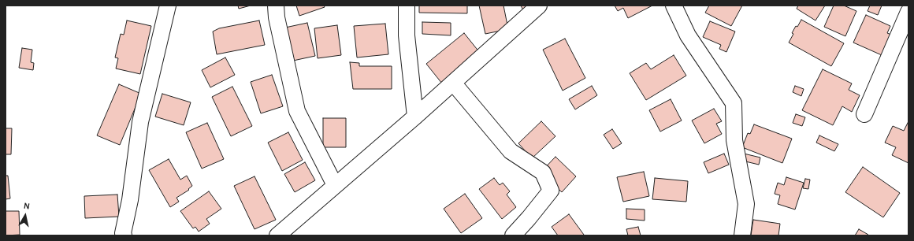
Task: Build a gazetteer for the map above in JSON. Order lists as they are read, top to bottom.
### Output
{
  "north": "top"
}
